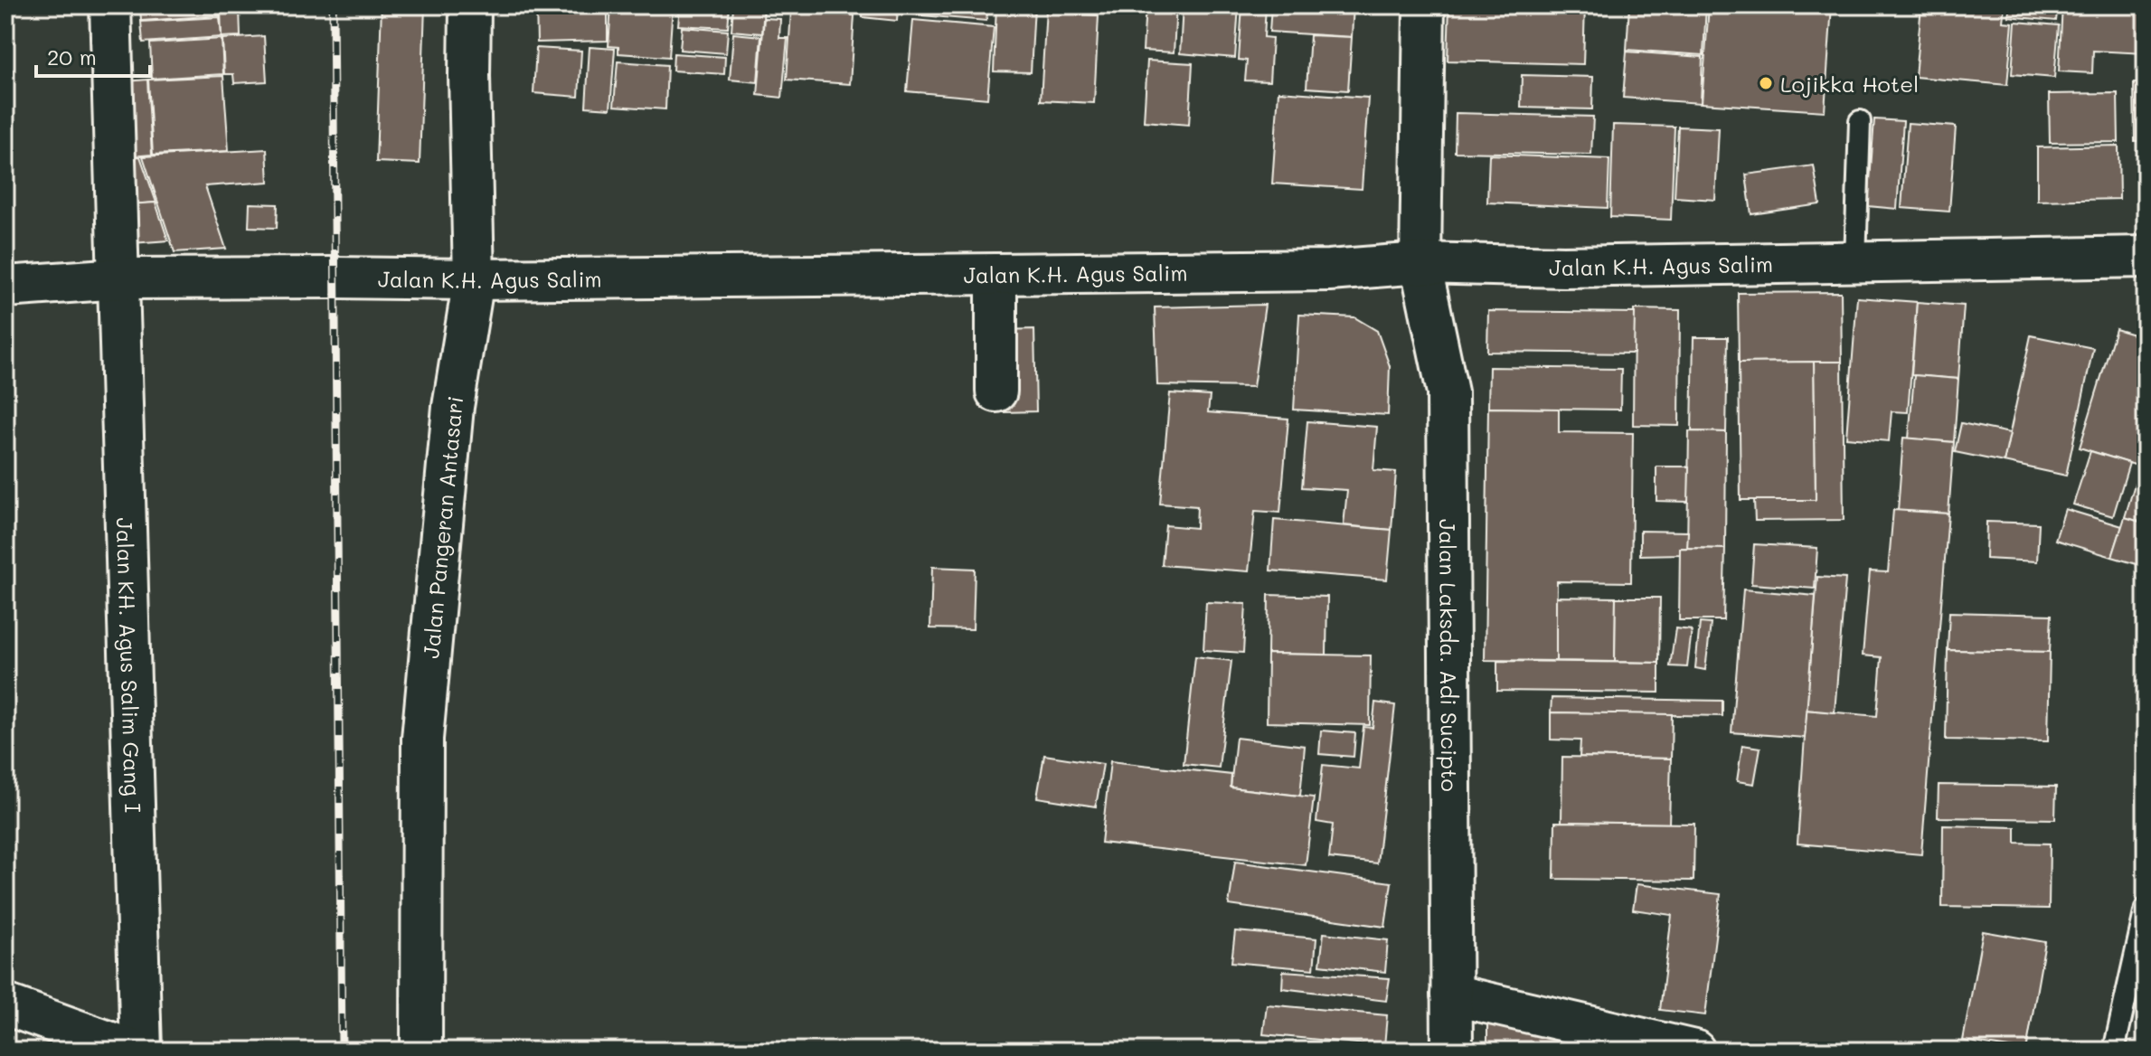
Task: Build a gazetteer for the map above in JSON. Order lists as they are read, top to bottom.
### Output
{
  "streets": {
    "street": [
      "Jalan K.H. Agus Salim",
      "Jalan Pangeran Antasari",
      "Jalan Laksda. Adi Sucipto",
      "Jalan KH. Agus Salim Gang I"
    ]
  },
  "crossings": [
    ["Jalan K.H. Agus Salim", "Jalan Pangeran Antasari"],
    ["Jalan K.H. Agus Salim", "Jalan Laksda. Adi Sucipto"],
    ["Jalan K.H. Agus Salim", "Jalan KH. Agus Salim Gang I"]
  ],
  "places": ["Lojikka Hotel"],
  "scale_bar": "20 m"
}
